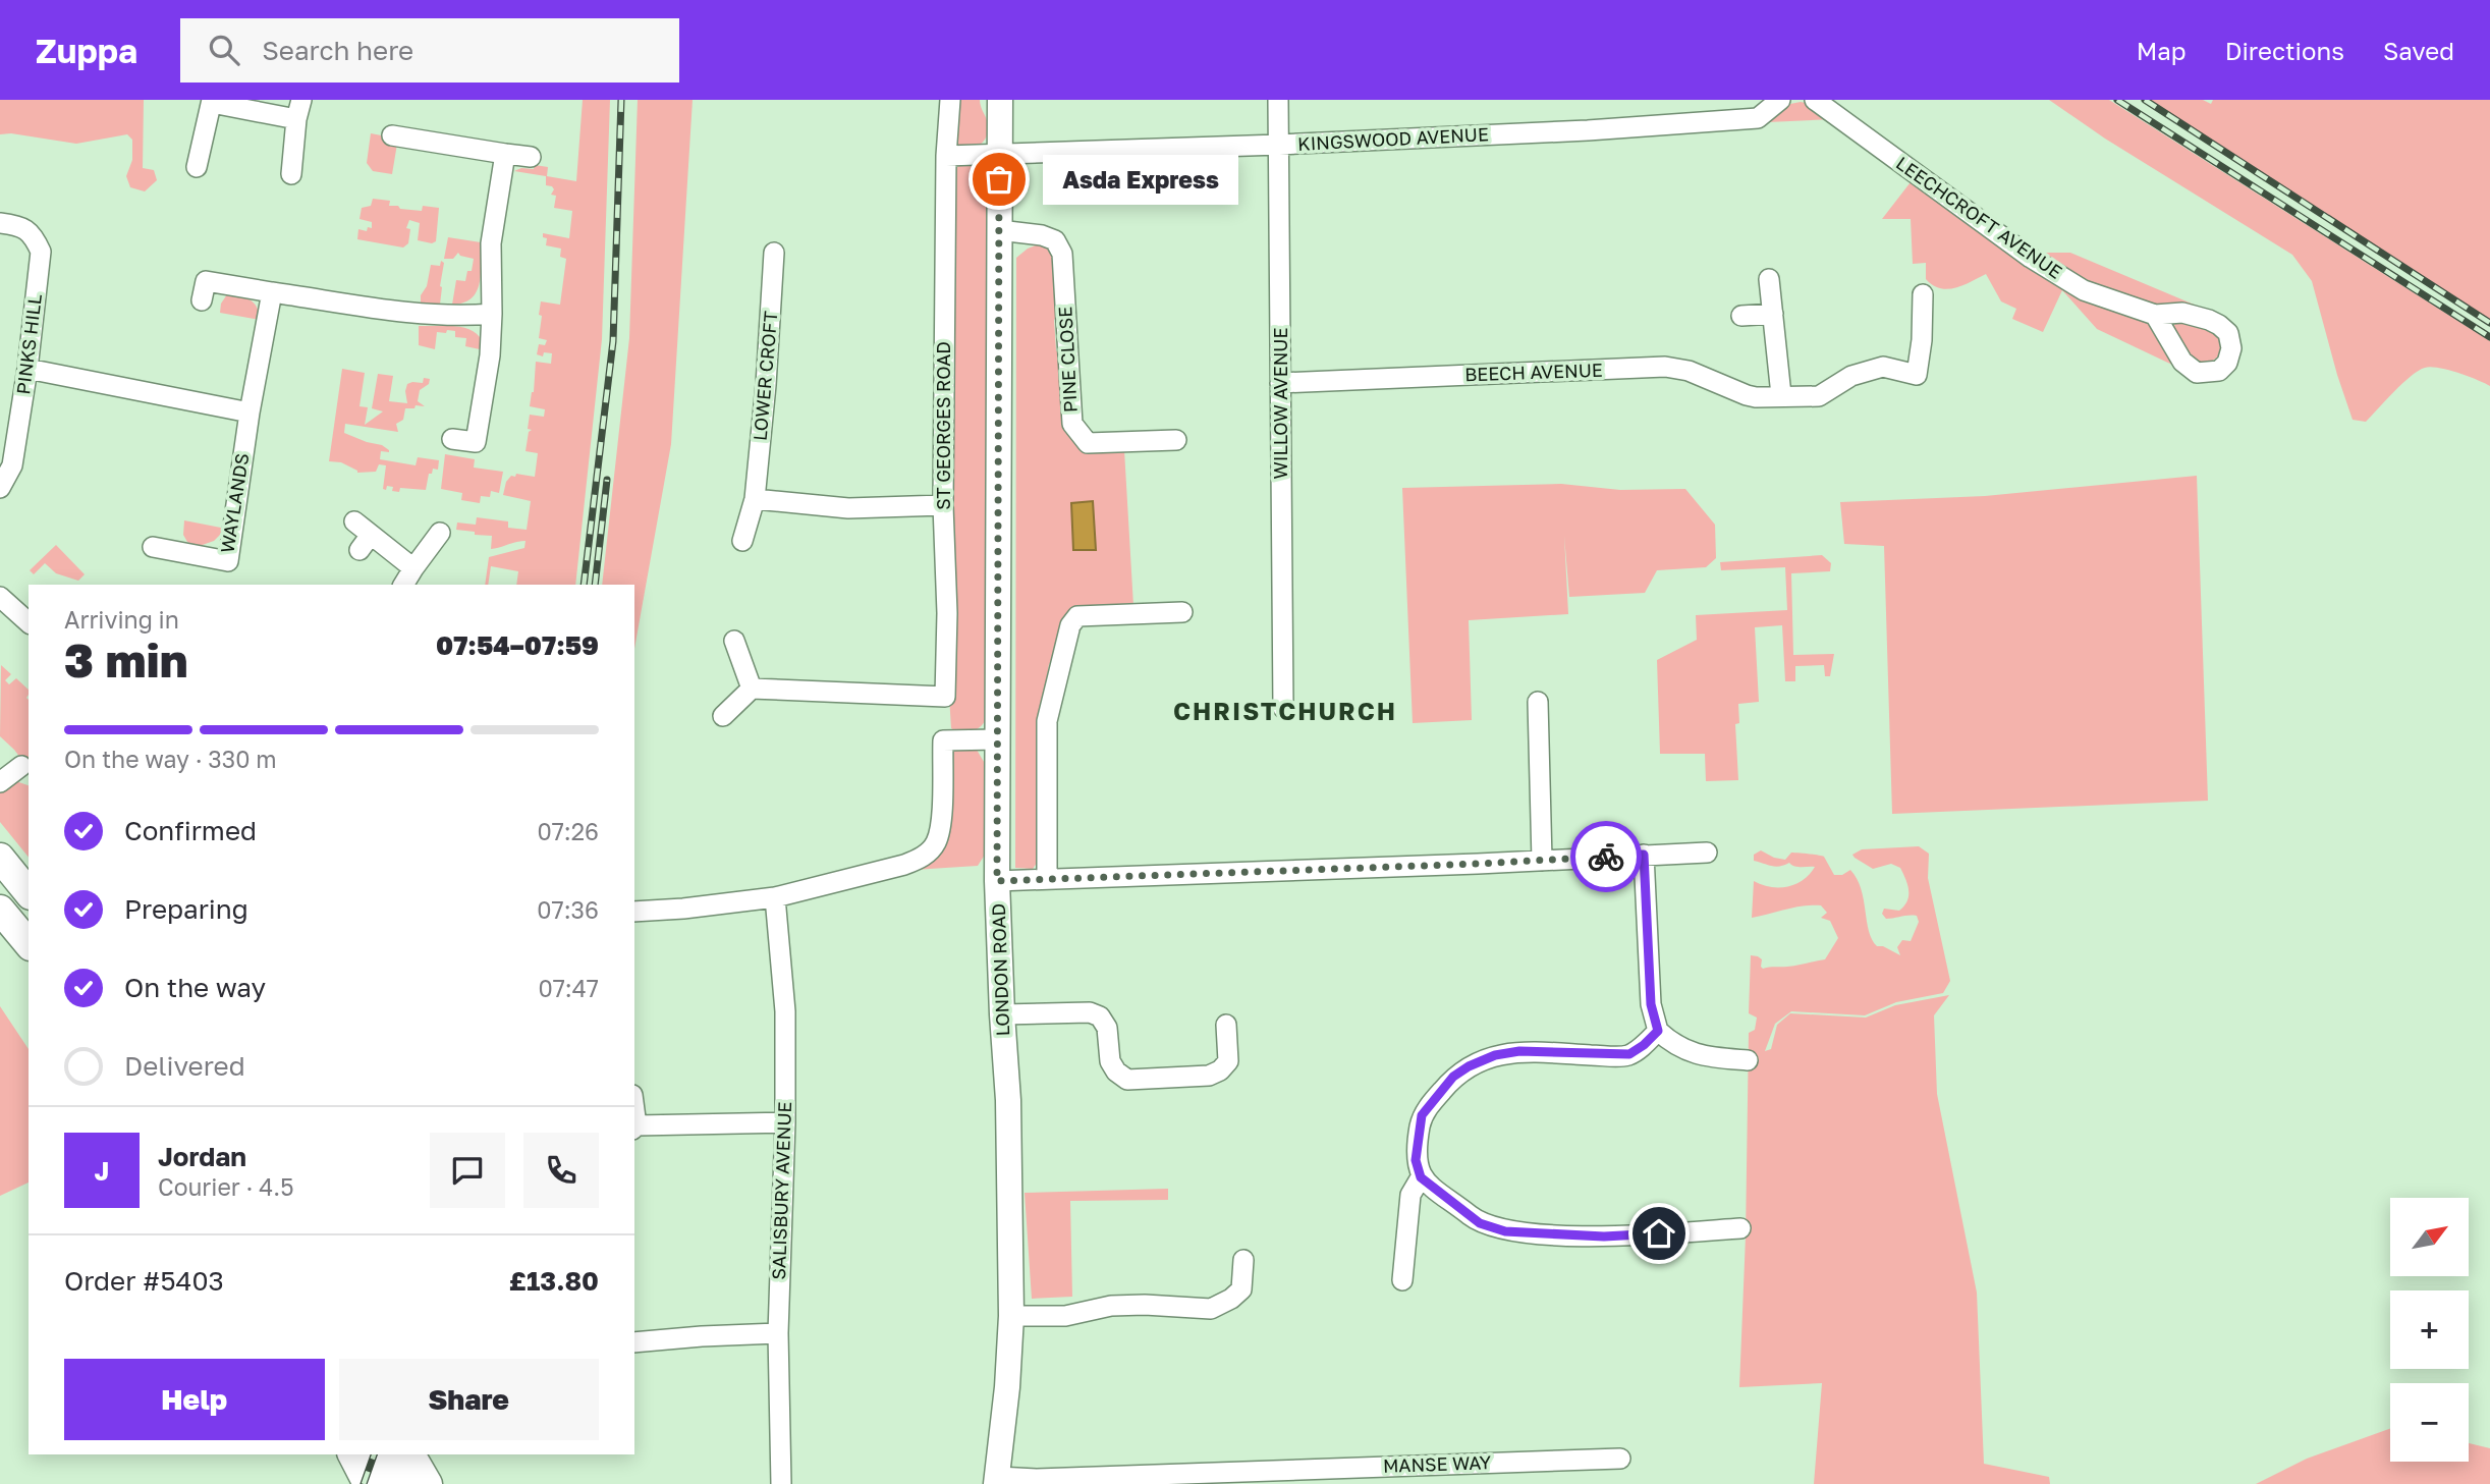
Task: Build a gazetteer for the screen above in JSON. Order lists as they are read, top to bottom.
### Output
{
  "streets": {
    "main road": ["LONDON ROAD"],
    "street": [
      "KINGSWOOD AVENUE",
      "LEECHCROFT AVENUE",
      "PINKS HILL",
      "PINE CLOSE",
      "BEECH AVENUE",
      "LOWER CROFT",
      "WILLOW AVENUE",
      "ST GEORGES ROAD",
      "WAYLANDS",
      "SALISBURY AVENUE",
      "MANSE WAY"
    ]
  },
  "crossings": [
    ["KINGSWOOD AVENUE", "WILLOW AVENUE"],
    ["KINGSWOOD AVENUE", "LONDON ROAD"],
    ["PINE CLOSE", "LONDON ROAD"],
    ["BEECH AVENUE", "WILLOW AVENUE"],
    ["LONDON ROAD", "MANSE WAY"]
  ],
  "districts": ["CHRISTCHURCH"],
  "places": ["Asda Express"],
  "north": "top right",
  "page": {
    "header": "Zuppa",
    "search": "Search here",
    "nav": ["Map", "Directions", "Saved"],
    "bubble": "Asda Express",
    "heading": ["3 min", "Arriving in", "07:54–07:59"],
    "panel": [
      "Jordan",
      "Courier · 4.5",
      "Order #5403",
      "£13.80"
    ],
    "bar": "On the way · 330 m",
    "list": [
      ["Confirmed", "07:26"],
      ["Preparing", "07:36"],
      ["On the way", "07:47"],
      "Delivered"
    ],
    "round": "J",
    "map_buttons": ["+", "−"],
    "buttons": ["Help", "Share"]
  }
}
